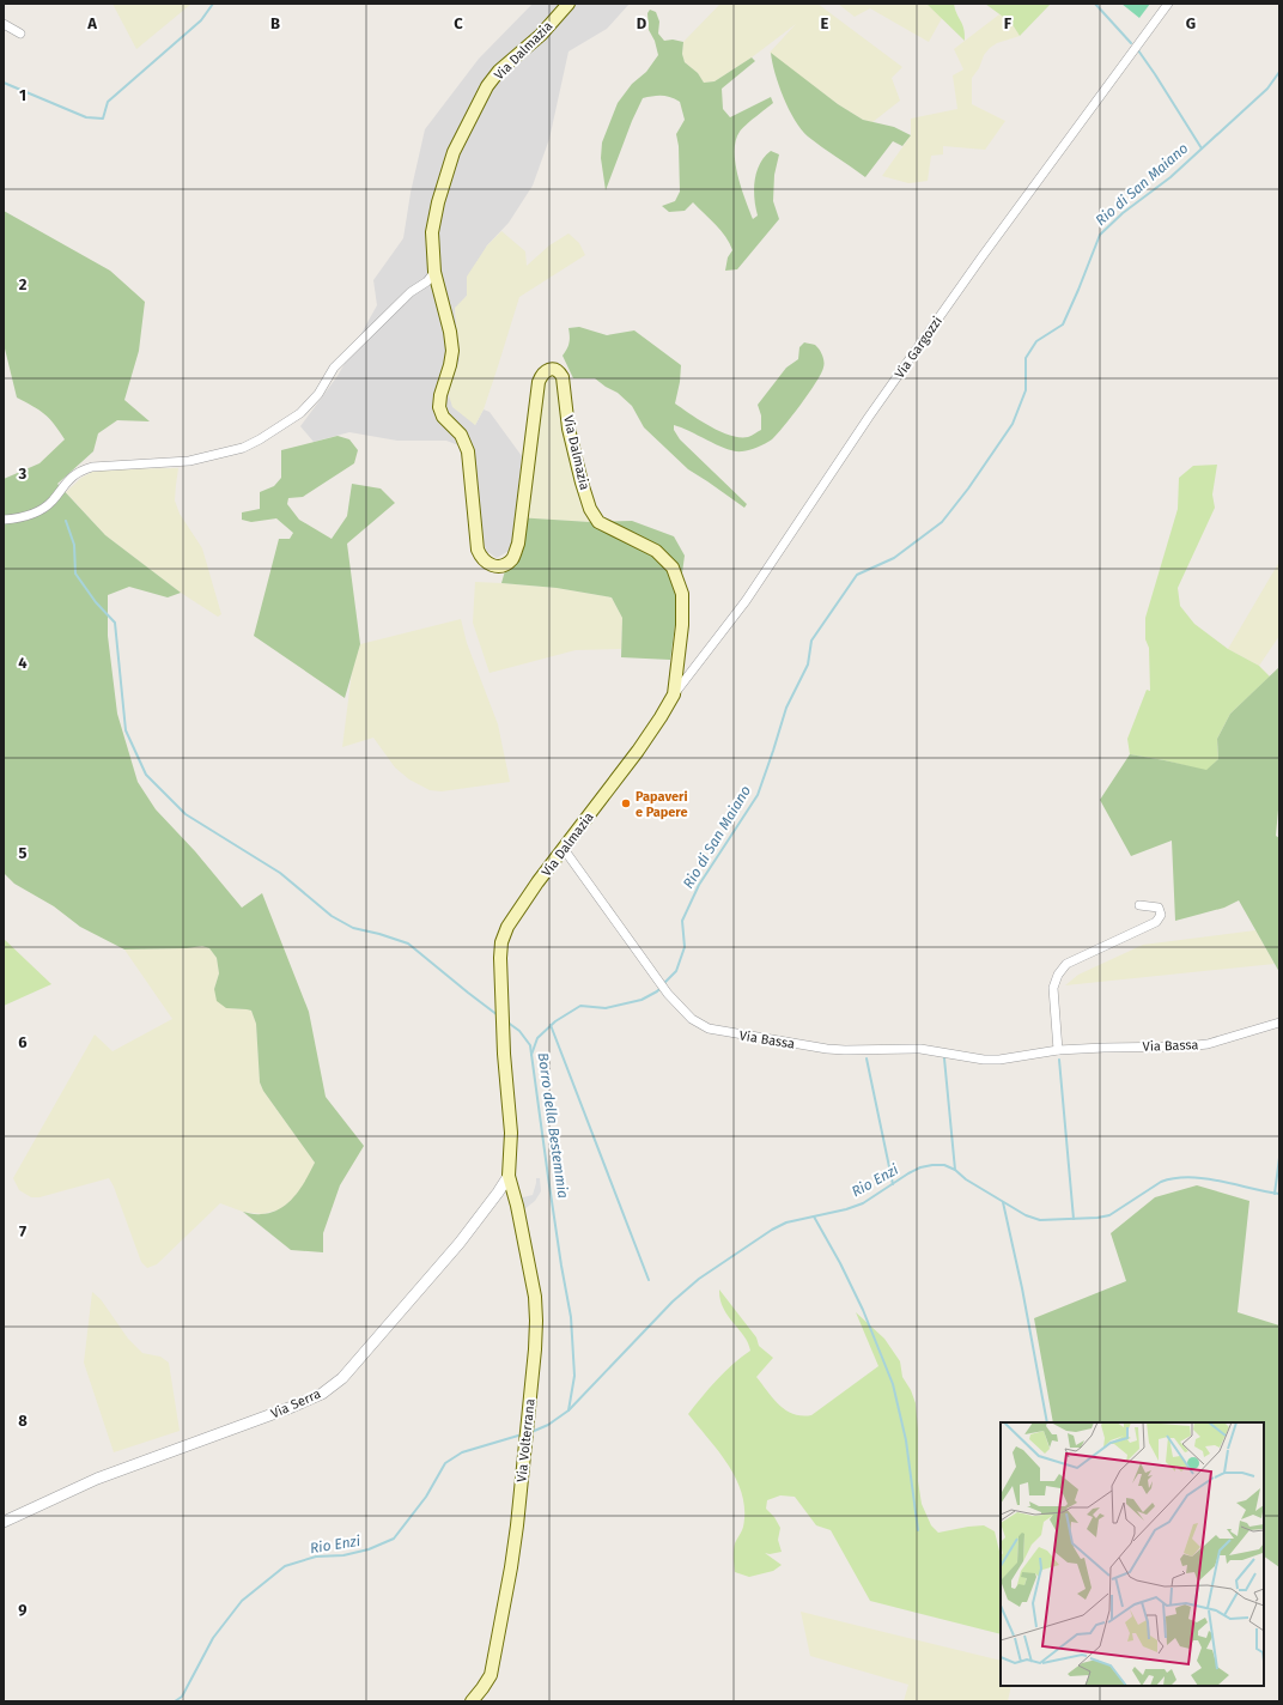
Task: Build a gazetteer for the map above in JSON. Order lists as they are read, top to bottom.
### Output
{
  "streets": {
    "main road": ["Via Dalmazia", "Via Volterrana"],
    "street": ["Via Gargozzi", "Via Bassa", "Via Serra"]
  },
  "crossings": [
    ["Via Dalmazia", "Via Gargozzi"],
    ["Via Dalmazia", "Via Bassa"],
    ["Via Dalmazia", "Via Serra"],
    ["Via Dalmazia", "Via Volterrana"],
    ["Via Serra", "Via Volterrana"]
  ],
  "water": ["Rio di San Maiano", "Borro della Bestemmia", "Rio Enzi"],
  "places": ["Papaveri e Papere"],
  "grid": {
    "columns": [
      "A",
      "B",
      "C",
      "D",
      "E",
      "F",
      "G"
    ],
    "rows": [
      "1",
      "2",
      "3",
      "4",
      "5",
      "6",
      "7",
      "8",
      "9"
    ]
  }
}
